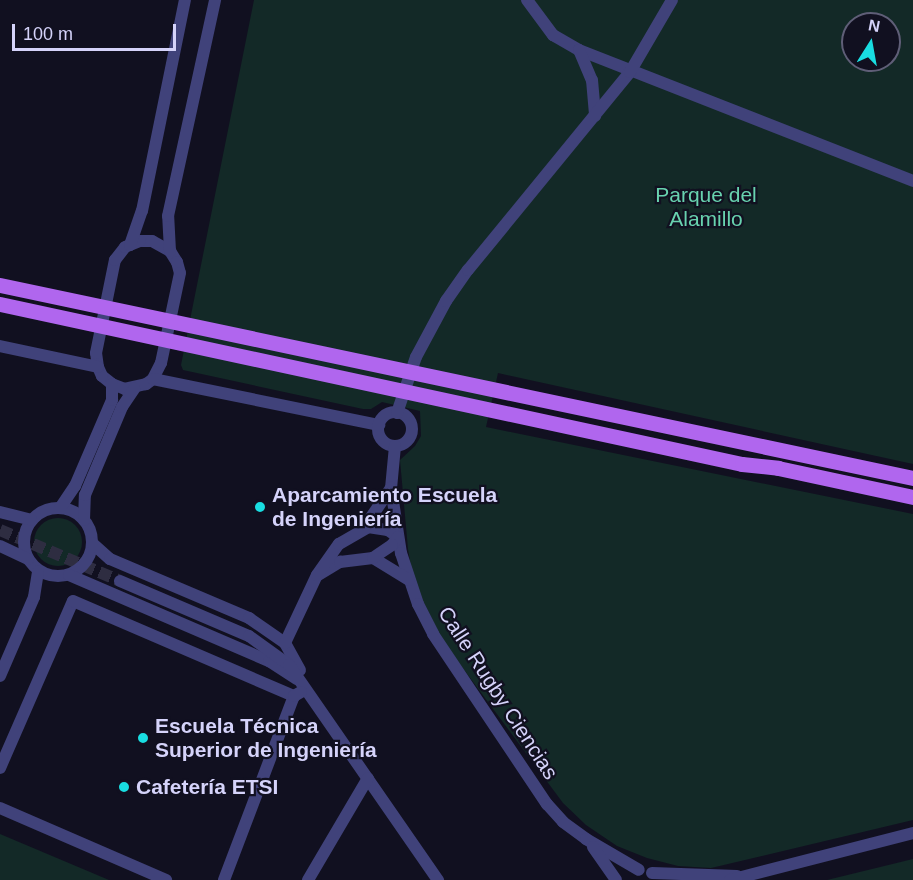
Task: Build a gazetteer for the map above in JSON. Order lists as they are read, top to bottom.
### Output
{
  "streets": {
    "street": ["Calle Rugby Ciencias"]
  },
  "parks": ["Parque del Alamillo"],
  "places": ["Aparcamiento Escuela de Ingeniería", "Escuela Técnica Superior de Ingeniería", "Cafetería ETSI"],
  "scale_bar": "100 m",
  "north": "top"
}
